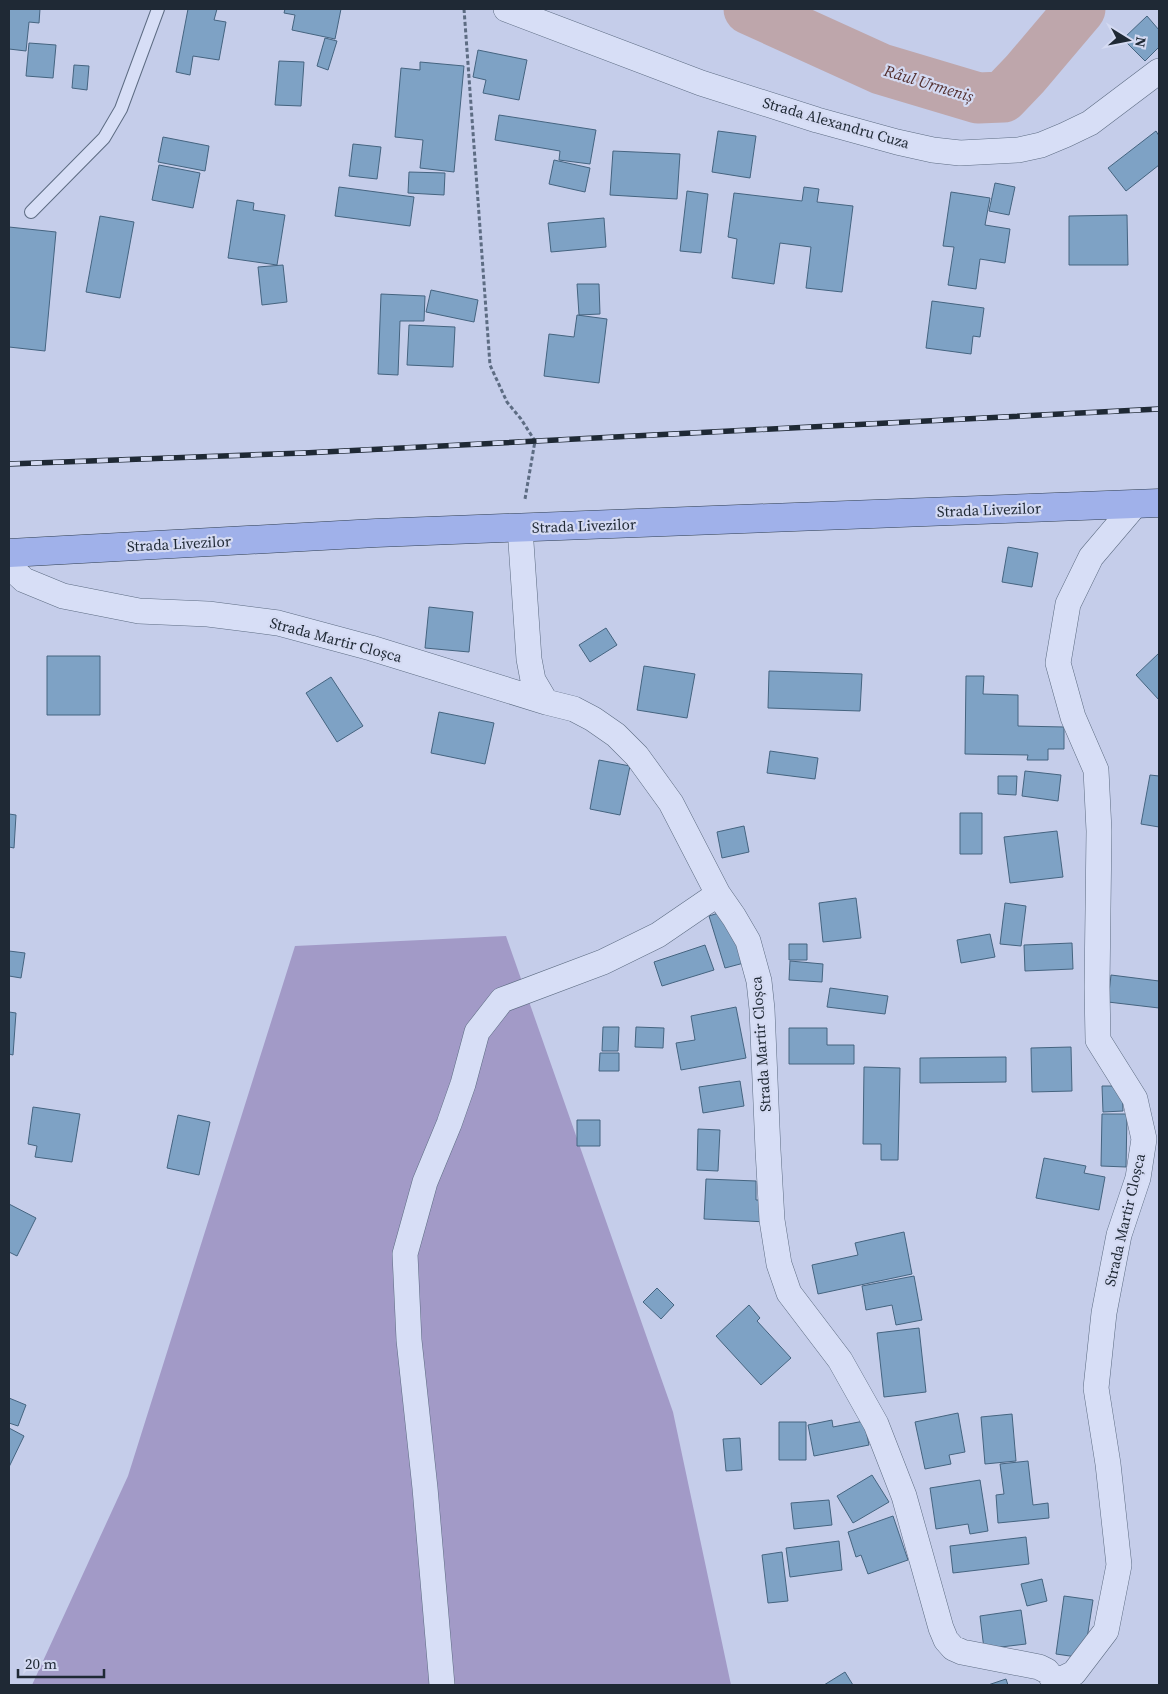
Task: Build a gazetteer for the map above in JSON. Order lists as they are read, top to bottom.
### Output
{
  "streets": {
    "main road": ["Strada Livezilor"],
    "street": ["Strada Alexandru Cuza", "Strada Martir Cloșca"]
  },
  "crossings": [
    ["Strada Livezilor", "Strada Martir Cloșca"]
  ],
  "water": ["Râul Urmeniș"],
  "scale_bar": "20 m",
  "north": "right"
}
